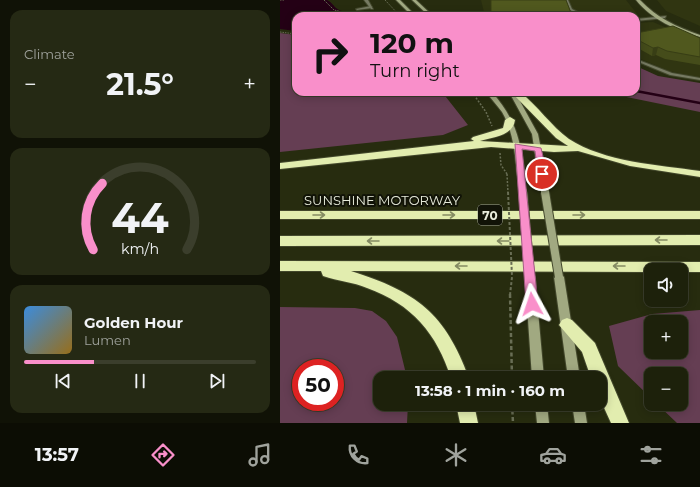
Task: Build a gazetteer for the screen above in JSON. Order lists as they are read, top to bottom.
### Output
{
  "streets": {
    "highway": ["SUNSHINE MOTORWAY", "70"]
  },
  "page": {
    "tile": "Climate",
    "turn": ["120 m", "Turn right"],
    "heat": ["−", "21.5°", "+"],
    "map_buttons": ["+", "−"],
    "song": ["Golden Hour", "Lumen"],
    "limit": "50",
    "trip": "13:58 · 1 min · 160 m",
    "tabs": "13:57",
    "gauge": ["44", "km/h"]
  }
}
